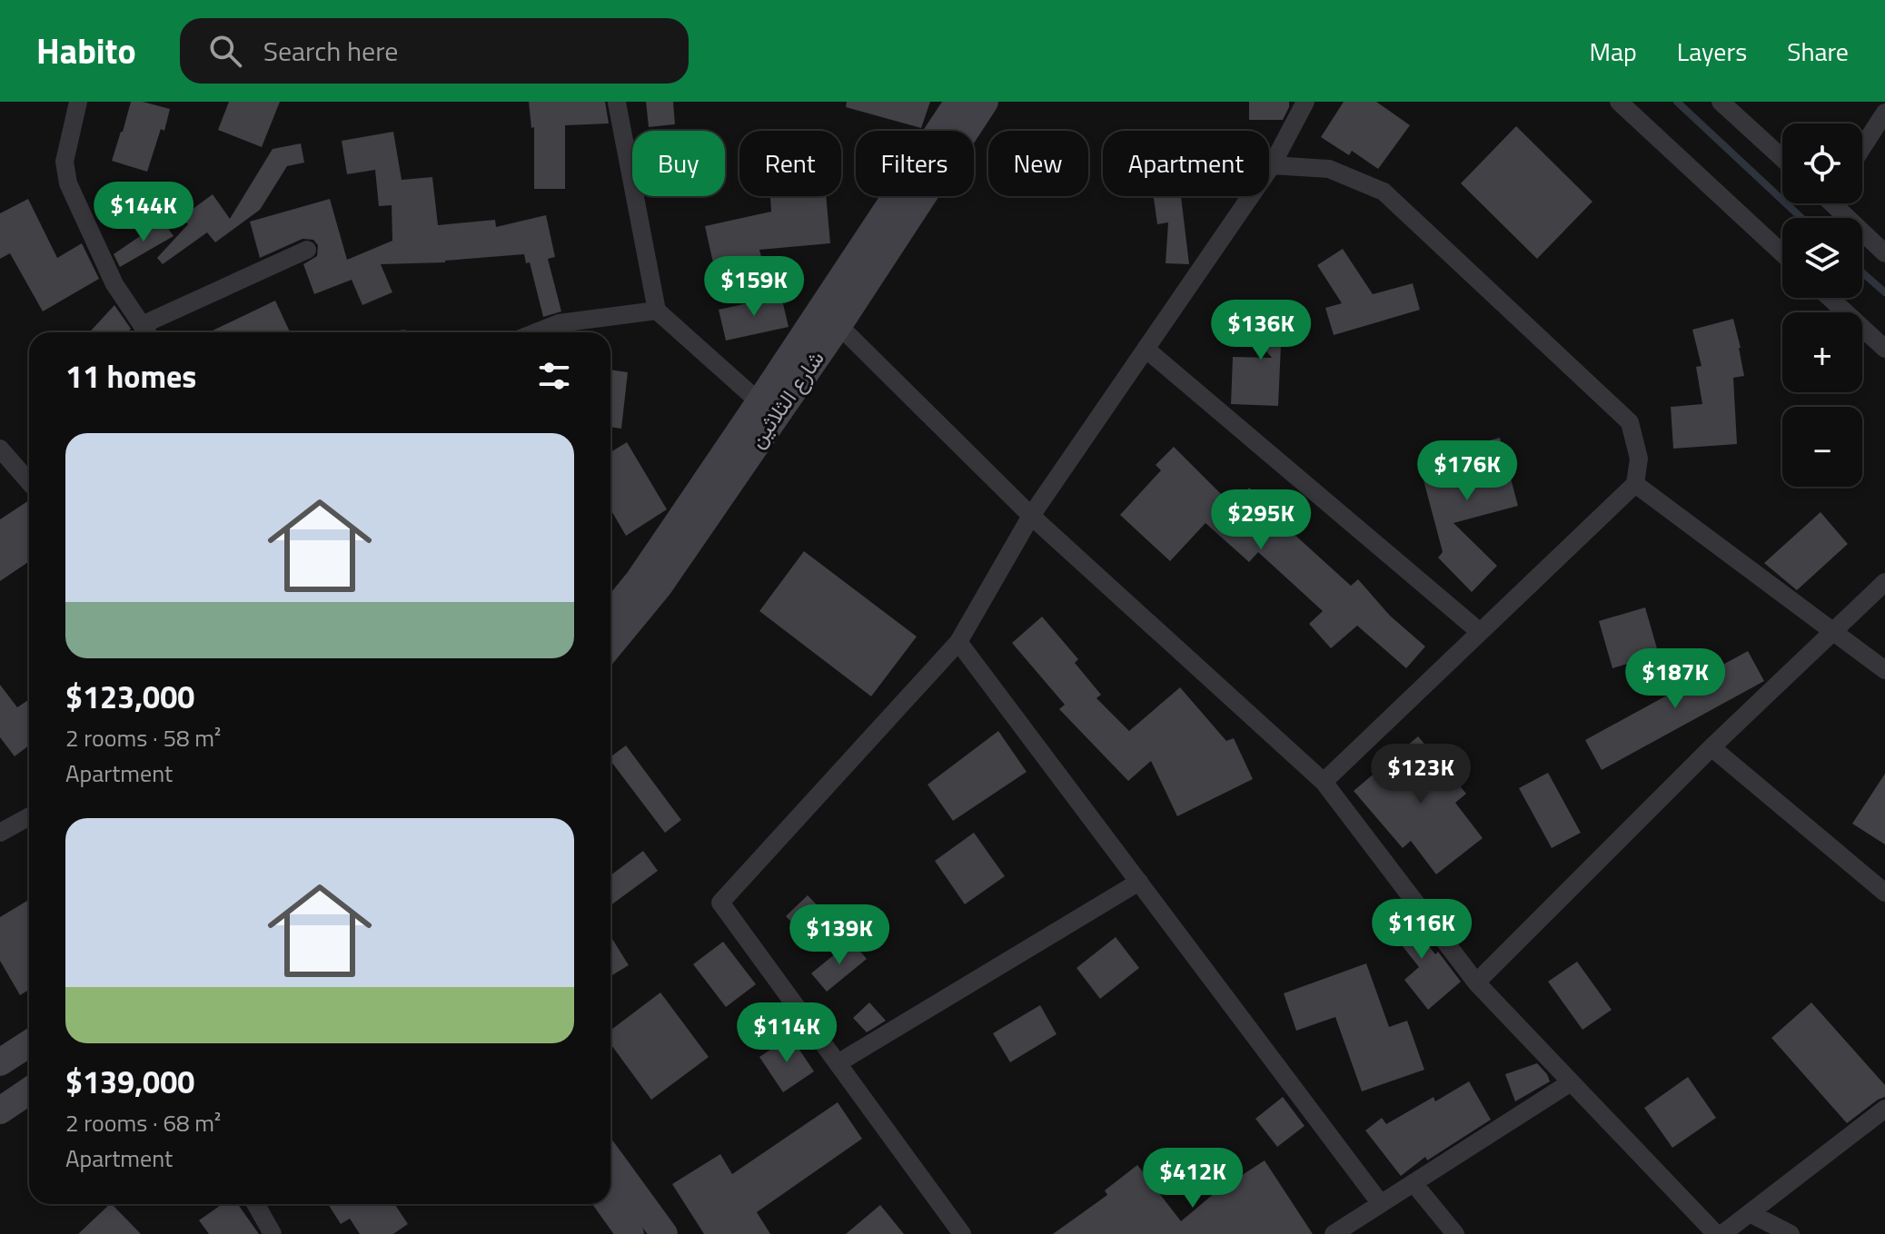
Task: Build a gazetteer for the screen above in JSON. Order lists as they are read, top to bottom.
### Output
{
  "streets": {
    "main road": ["شارع الثلاثين"]
  },
  "page": {
    "header": "Habito",
    "search": "Search here",
    "nav": ["Map", "Layers", "Share"],
    "map_buttons": ["+", "−"],
    "chip": [
      "Buy",
      "Rent",
      "Filters",
      "New",
      "Apartment"
    ],
    "price": [
      "$144K",
      "$159K",
      "$136K",
      "$176K",
      "$295K",
      "$187K",
      "$123K",
      "$116K",
      "$139K",
      "$114K",
      "$412K"
    ],
    "heading": "11 homes",
    "list": [
      {
        "name": "$123,000",
        "note": "2 rooms · 58 m² · Apartment"
      },
      {
        "name": "$139,000",
        "note": "2 rooms · 68 m² · Apartment"
      }
    ]
  }
}
